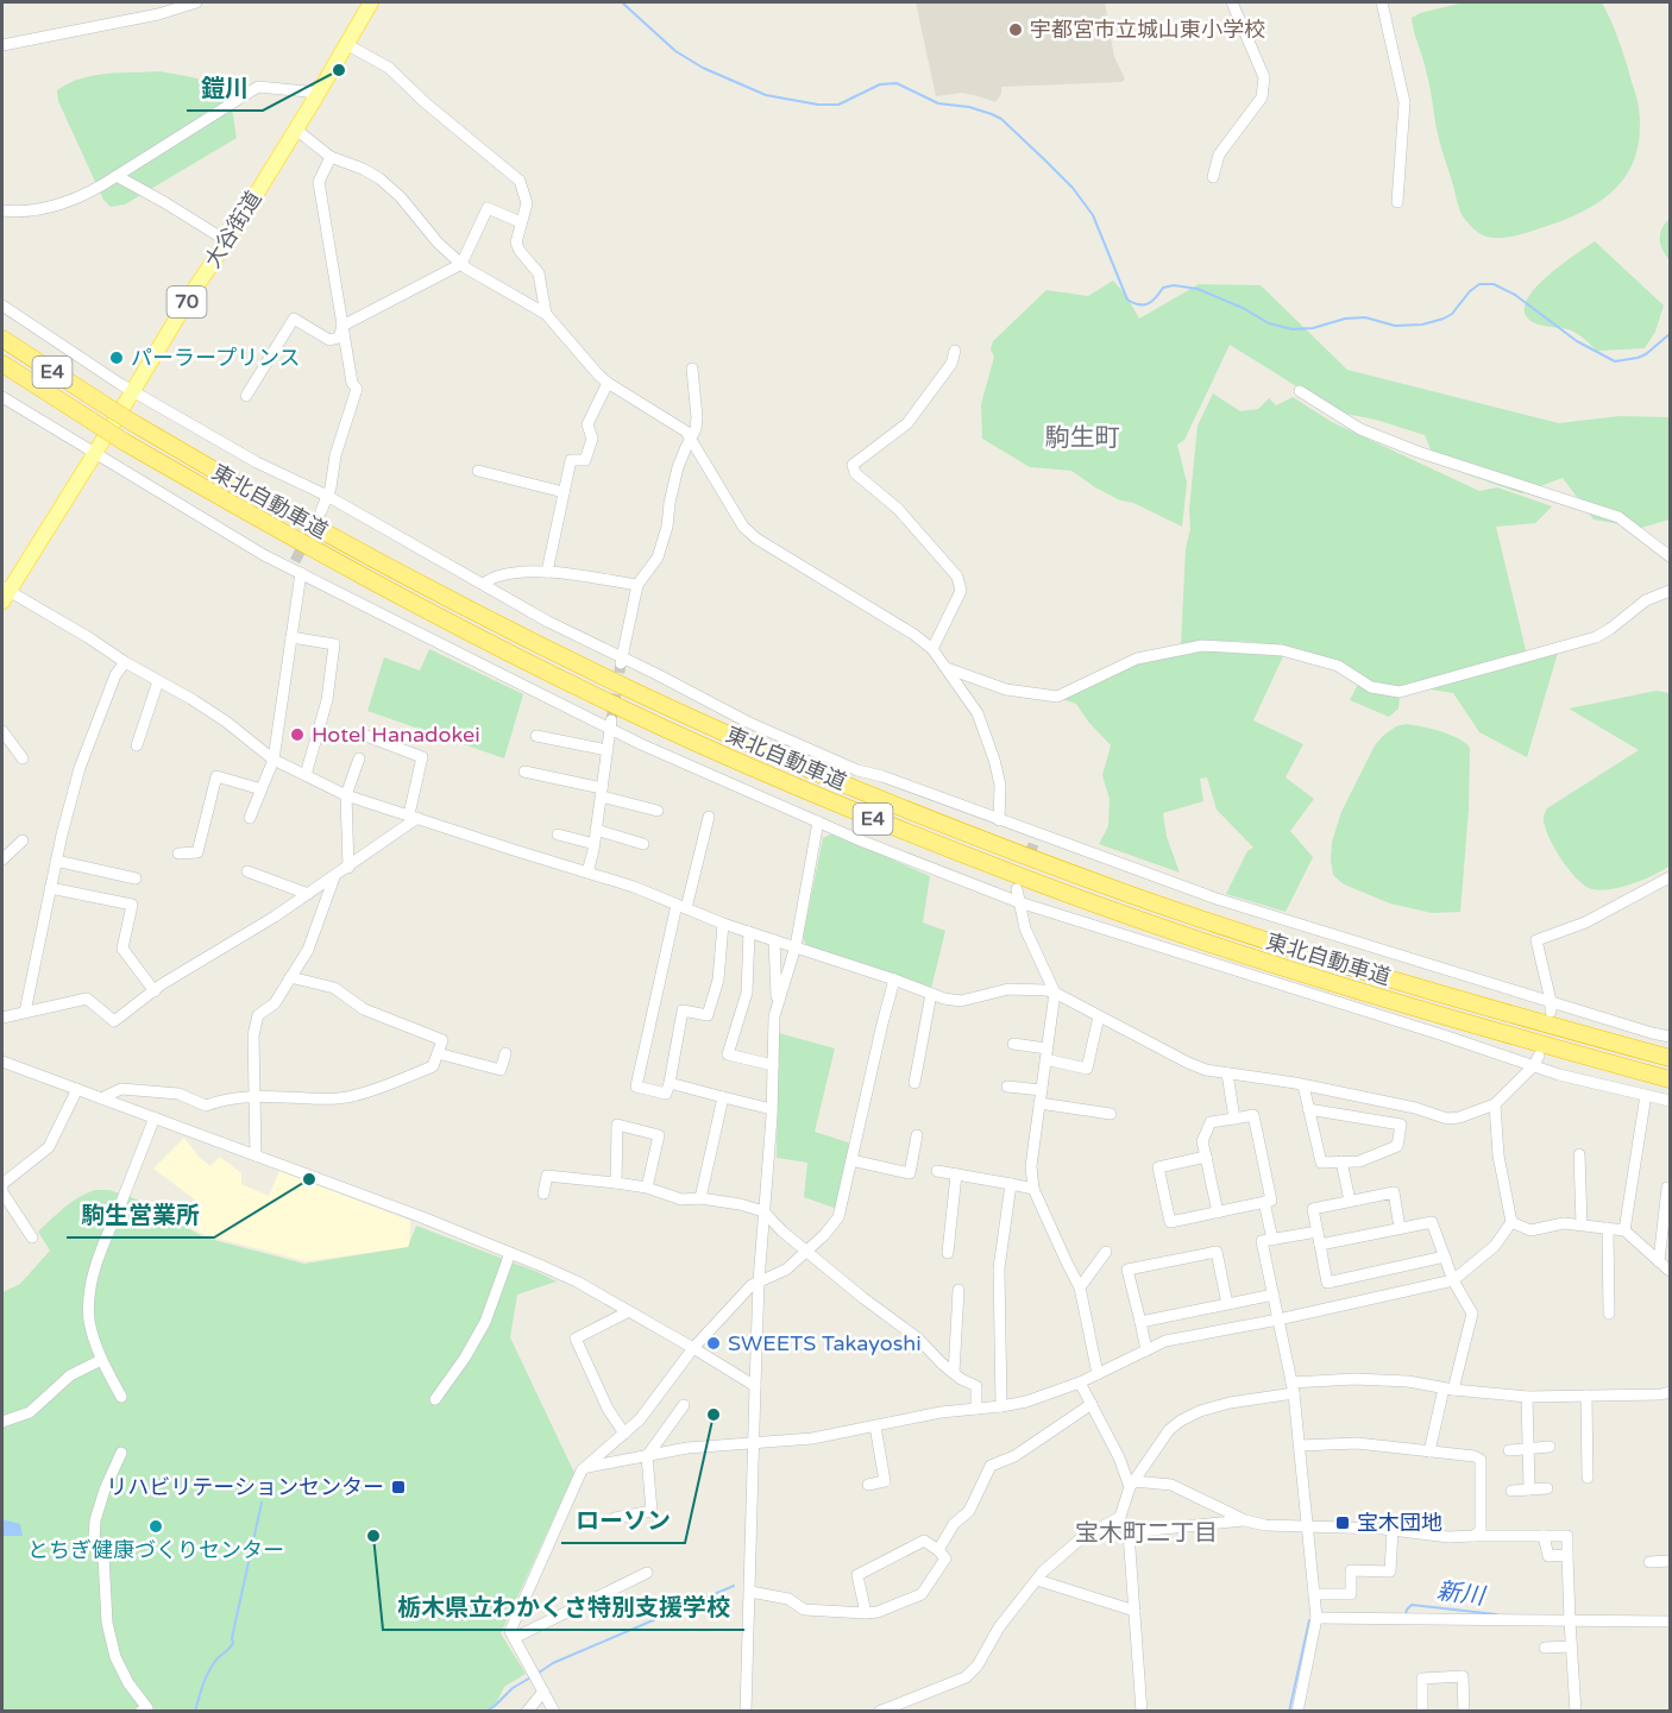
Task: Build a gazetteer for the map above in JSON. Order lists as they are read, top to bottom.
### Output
{
  "streets": {
    "highway": ["E4", "東北自動車道"],
    "main road": ["大谷街道", "70"]
  },
  "districts": ["駒生町", "宝木町二丁目"],
  "water": ["新川"],
  "places": {
    "other": [
      "宇都宮市立城山東小学校",
      "鎧川",
      "パーラープリンス",
      "Hotel Hanadokei",
      "駒生営業所",
      "SWEETS Takayoshi",
      "ローソン",
      "とちぎ健康づくりセンター",
      "栃木県立わかくさ特別支援学校"
    ],
    "transit": ["リハビリテーションセンター", "宝木団地"]
  }
}
